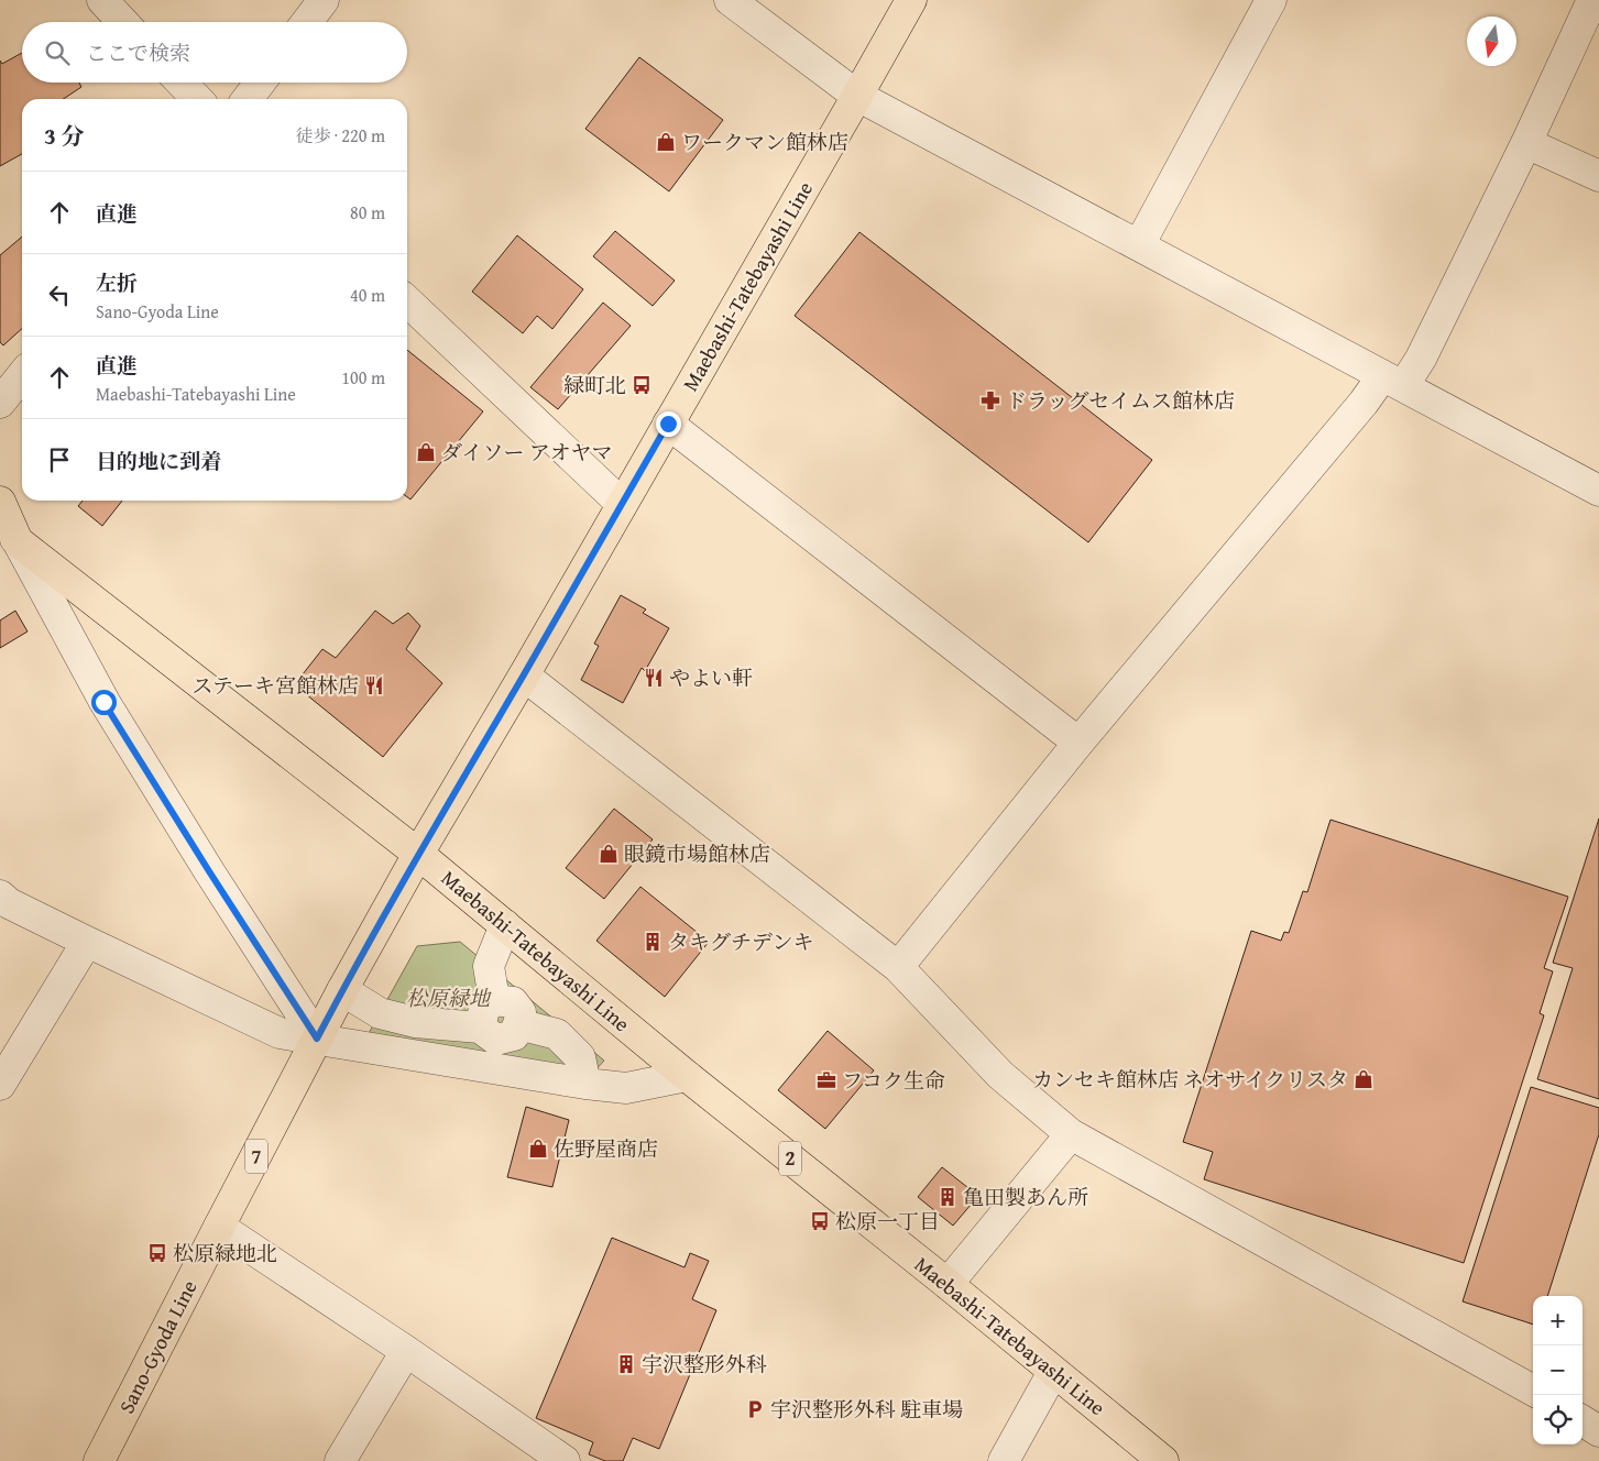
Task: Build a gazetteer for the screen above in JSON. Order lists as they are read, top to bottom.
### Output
{
  "streets": {
    "main road": [
      "Maebashi-Tatebayashi Line",
      "7",
      "2",
      "Sano-Gyoda Line"
    ]
  },
  "crossings": [
    ["Maebashi-Tatebayashi Line", "Sano-Gyoda Line"]
  ],
  "parks": ["松原緑地"],
  "places": {
    "shop": [
      "ワークマン館林店",
      "ダイソー アオヤマ",
      "眼鏡市場館林店",
      "カンセキ館林店 ネオサイクリスタ",
      "佐野屋商店"
    ],
    "bus stop": ["緑町北", "松原一丁目", "松原緑地北"],
    "pharmacy": ["ドラッグセイムス館林店"],
    "restaurant": ["やよい軒", "ステーキ宮館林店"],
    "building": ["タキグチデンキ", "亀田製あん所", "宇沢整形外科"],
    "office": ["フコク生命"],
    "parking": ["宇沢整形外科 駐車場"]
  },
  "north": "bottom",
  "page": {
    "search": "ここで検索",
    "heading": ["3 分", "徒歩 · 220 m"],
    "list": [
      ["直進", "80 m"],
      ["左折", "Sano-Gyoda Line", "40 m"],
      ["直進", "Maebashi-Tatebayashi Line", "100 m"],
      "目的地に到着"
    ],
    "map_buttons": ["+", "−"]
  }
}
